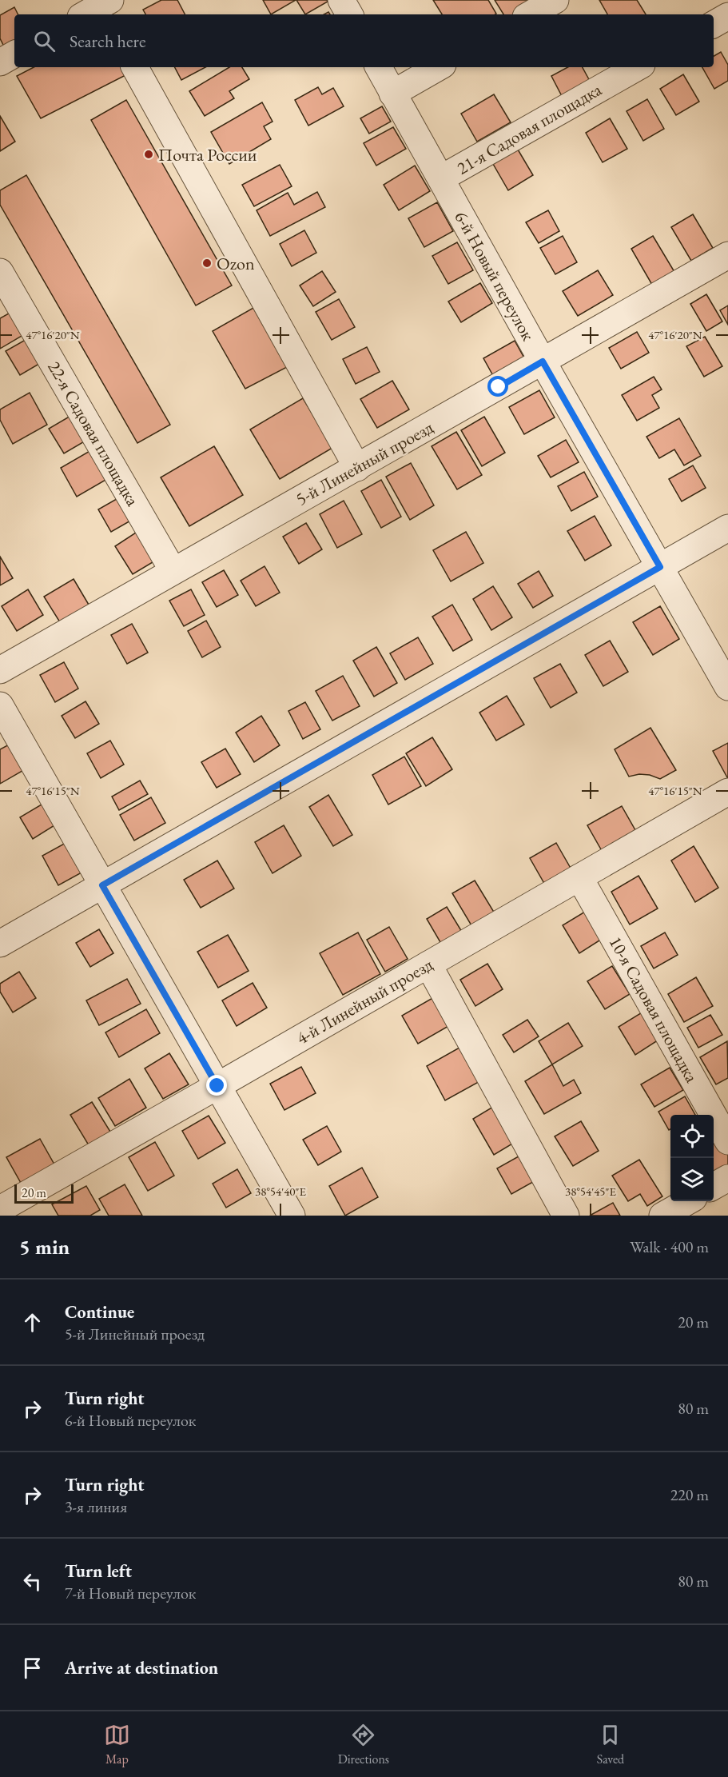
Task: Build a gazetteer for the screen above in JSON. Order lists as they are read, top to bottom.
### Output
{
  "streets": {
    "street": [
      "21-я Садовая площадка",
      "6-й Новый переулок",
      "22-я Садовая площадка",
      "5-й Линейный проезд",
      "4-й Линейный проезд",
      "10-я Садовая площадка"
    ]
  },
  "crossings": [
    ["21-я Садовая площадка", "6-й Новый переулок"],
    ["6-й Новый переулок", "5-й Линейный проезд"],
    ["22-я Садовая площадка", "5-й Линейный проезд"],
    ["4-й Линейный проезд", "10-я Садовая площадка"]
  ],
  "places": ["Почта России", "Ozon"],
  "scale_bar": "20 m",
  "page": {
    "search": "Search here",
    "scale": "20 m",
    "heading": ["5 min", "Walk · 400 m"],
    "list": [
      ["Continue", "5-й Линейный проезд", "20 m"],
      ["Turn right", "6-й Новый переулок", "80 m"],
      ["Turn right", "3-я линия", "220 m"],
      ["Turn left", "7-й Новый переулок", "80 m"],
      "Arrive at destination"
    ],
    "nav": ["Map", "Directions", "Saved"]
  },
  "coordinates": [
    "47°16'20\"N",
    "47°16'15\"N",
    "38°54'40\"E",
    "38°54'45\"E"
  ]
}
